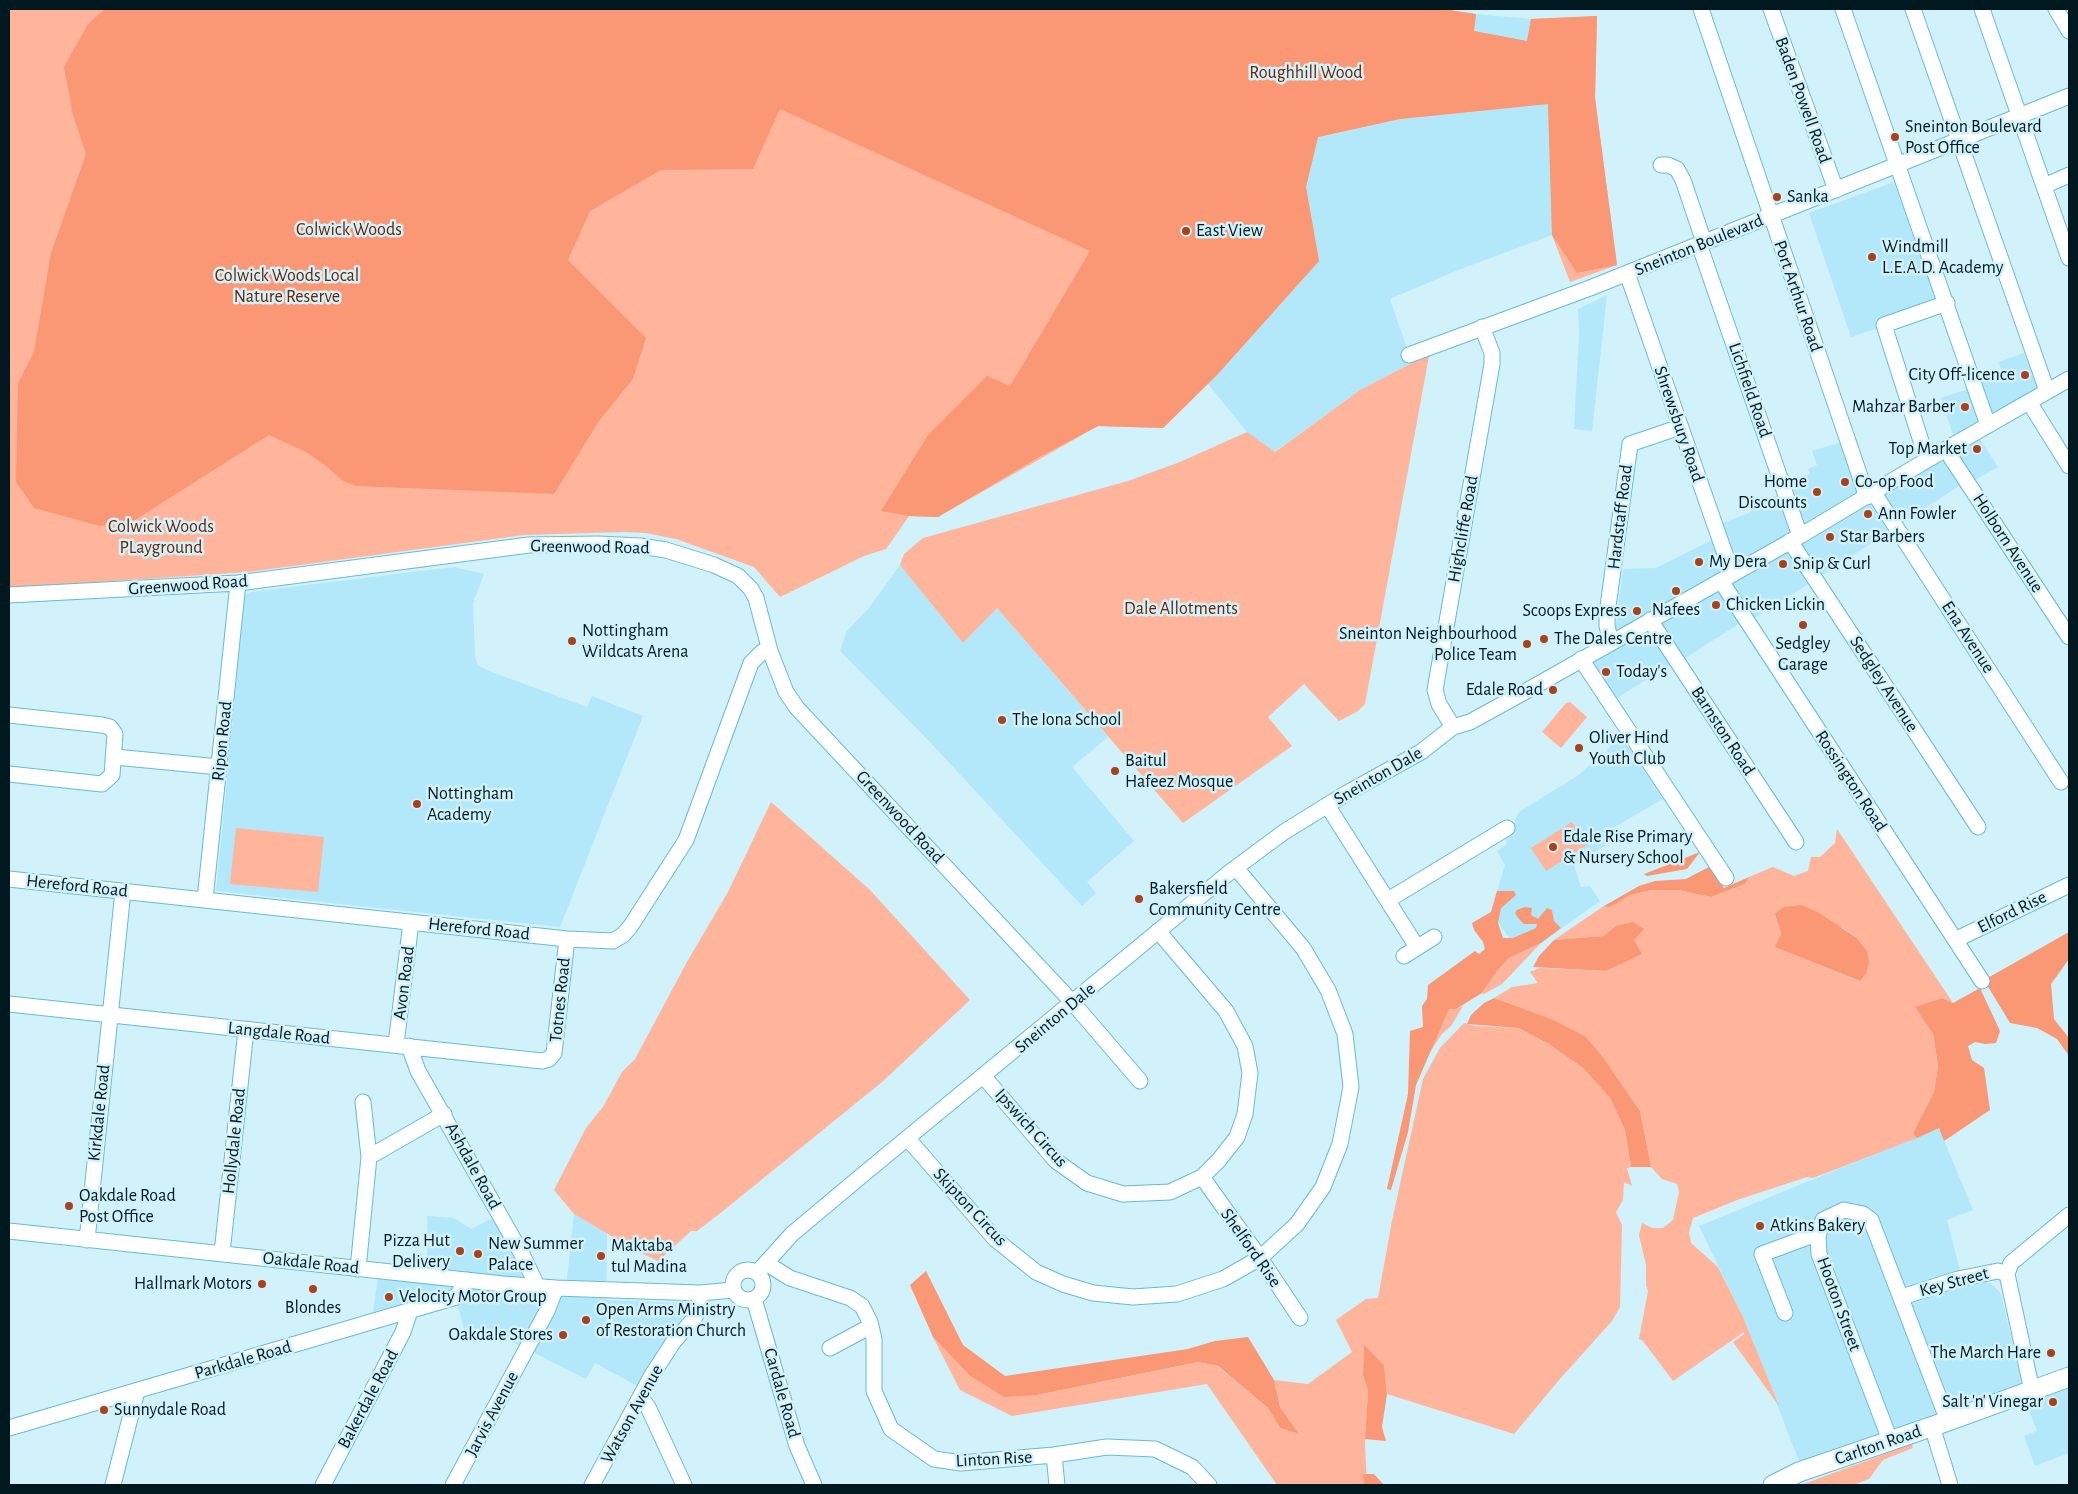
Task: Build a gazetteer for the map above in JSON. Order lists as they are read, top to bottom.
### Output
{
  "streets": {
    "main road": ["Carlton Road"],
    "street": [
      "Baden Powell Road",
      "Sneinton Boulevard",
      "Port Arthur Road",
      "Lichfield Road",
      "Shrewsbury Road",
      "Hardstaff Road",
      "Highcliffe Road",
      "Holborn Avenue",
      "Greenwood Road",
      "Ena Avenue",
      "Sedgley Avenue",
      "Barnston Road",
      "Ripon Road",
      "Sneinton Dale",
      "Rossington Road",
      "Hereford Road",
      "Elford Rise",
      "Avon Road",
      "Totnes Road",
      "Langdale Road",
      "Kirkdale Road",
      "Ipswich Circus",
      "Hollydale Road",
      "Ashdale Road",
      "Skipton Circus",
      "Shelford Rise",
      "Oakdale Road",
      "Key Street",
      "Hooton Street",
      "Parkdale Road",
      "Cardale Road",
      "Bakerdale Road",
      "Jarvis Avenue",
      "Watson Avenue",
      "Linton Rise"
    ]
  },
  "crossings": [
    ["Baden Powell Road", "Sneinton Boulevard"],
    ["Sneinton Boulevard", "Port Arthur Road"],
    ["Sneinton Boulevard", "Lichfield Road"],
    ["Sneinton Boulevard", "Shrewsbury Road"],
    ["Sneinton Boulevard", "Highcliffe Road"],
    ["Port Arthur Road", "Ena Avenue"],
    ["Port Arthur Road", "Sneinton Dale"],
    ["Lichfield Road", "Sedgley Avenue"],
    ["Lichfield Road", "Sneinton Dale"],
    ["Shrewsbury Road", "Hardstaff Road"],
    ["Shrewsbury Road", "Sneinton Dale"],
    ["Shrewsbury Road", "Rossington Road"],
    ["Hardstaff Road", "Sneinton Dale"],
    ["Highcliffe Road", "Sneinton Dale"],
    ["Holborn Avenue", "Sneinton Dale"],
    ["Greenwood Road", "Ripon Road"],
    ["Greenwood Road", "Sneinton Dale"],
    ["Greenwood Road", "Hereford Road"],
    ["Ena Avenue", "Sneinton Dale"],
    ["Sedgley Avenue", "Sneinton Dale"],
    ["Barnston Road", "Sneinton Dale"],
    ["Ripon Road", "Hereford Road"],
    ["Sneinton Dale", "Rossington Road"],
    ["Sneinton Dale", "Ipswich Circus"],
    ["Sneinton Dale", "Skipton Circus"],
    ["Sneinton Dale", "Oakdale Road"],
    ["Sneinton Dale", "Cardale Road"],
    ["Sneinton Dale", "Linton Rise"],
    ["Rossington Road", "Elford Rise"],
    ["Hereford Road", "Avon Road"],
    ["Hereford Road", "Totnes Road"],
    ["Hereford Road", "Kirkdale Road"],
    ["Avon Road", "Langdale Road"],
    ["Avon Road", "Ashdale Road"],
    ["Totnes Road", "Langdale Road"],
    ["Langdale Road", "Kirkdale Road"],
    ["Langdale Road", "Hollydale Road"],
    ["Langdale Road", "Ashdale Road"],
    ["Kirkdale Road", "Oakdale Road"],
    ["Ipswich Circus", "Shelford Rise"],
    ["Hollydale Road", "Oakdale Road"],
    ["Ashdale Road", "Oakdale Road"],
    ["Skipton Circus", "Shelford Rise"],
    ["Oakdale Road", "Parkdale Road"],
    ["Oakdale Road", "Cardale Road"],
    ["Oakdale Road", "Jarvis Avenue"],
    ["Oakdale Road", "Watson Avenue"],
    ["Oakdale Road", "Linton Rise"],
    ["Key Street", "Hooton Street"],
    ["Hooton Street", "Carlton Road"],
    ["Parkdale Road", "Bakerdale Road"],
    ["Cardale Road", "Linton Rise"]
  ],
  "parks": [
    "Roughhill Wood",
    "Colwick Woods",
    "Colwick Woods Local Nature Reserve",
    "Colwick Woods PLayground",
    "Dale Allotments"
  ],
  "places": [
    "Sneinton Boulevard Post Office",
    "Sanka",
    "East View",
    "Windmill L.E.A.D. Academy",
    "City Off-licence",
    "Mahzar Barber",
    "Top Market",
    "Co-op Food",
    "Home Discounts",
    "Ann Fowler",
    "Star Barbers",
    "My Dera",
    "Snip & Curl",
    "Nafees",
    "Chicken Lickin",
    "Scoops Express",
    "Sedgley Garage",
    "The Dales Centre",
    "Nottingham Wildcats Arena",
    "Sneinton Neighbourhood Police Team",
    "Today's",
    "Edale Road",
    "The Iona School",
    "Oliver Hind Youth Club",
    "Baitul Hafeez Mosque",
    "Nottingham Academy",
    "Edale Rise Primary & Nursery School",
    "Bakersfield Community Centre",
    "Oakdale Road Post Office",
    "Atkins Bakery",
    "Pizza Hut Delivery",
    "New Summer Palace",
    "Maktaba tul Madina",
    "Hallmark Motors",
    "Blondes",
    "Velocity Motor Group",
    "Open Arms Ministry of Restoration Church",
    "Oakdale Stores",
    "The March Hare",
    "Salt 'n' Vinegar",
    "Sunnydale Road"
  ]
}
